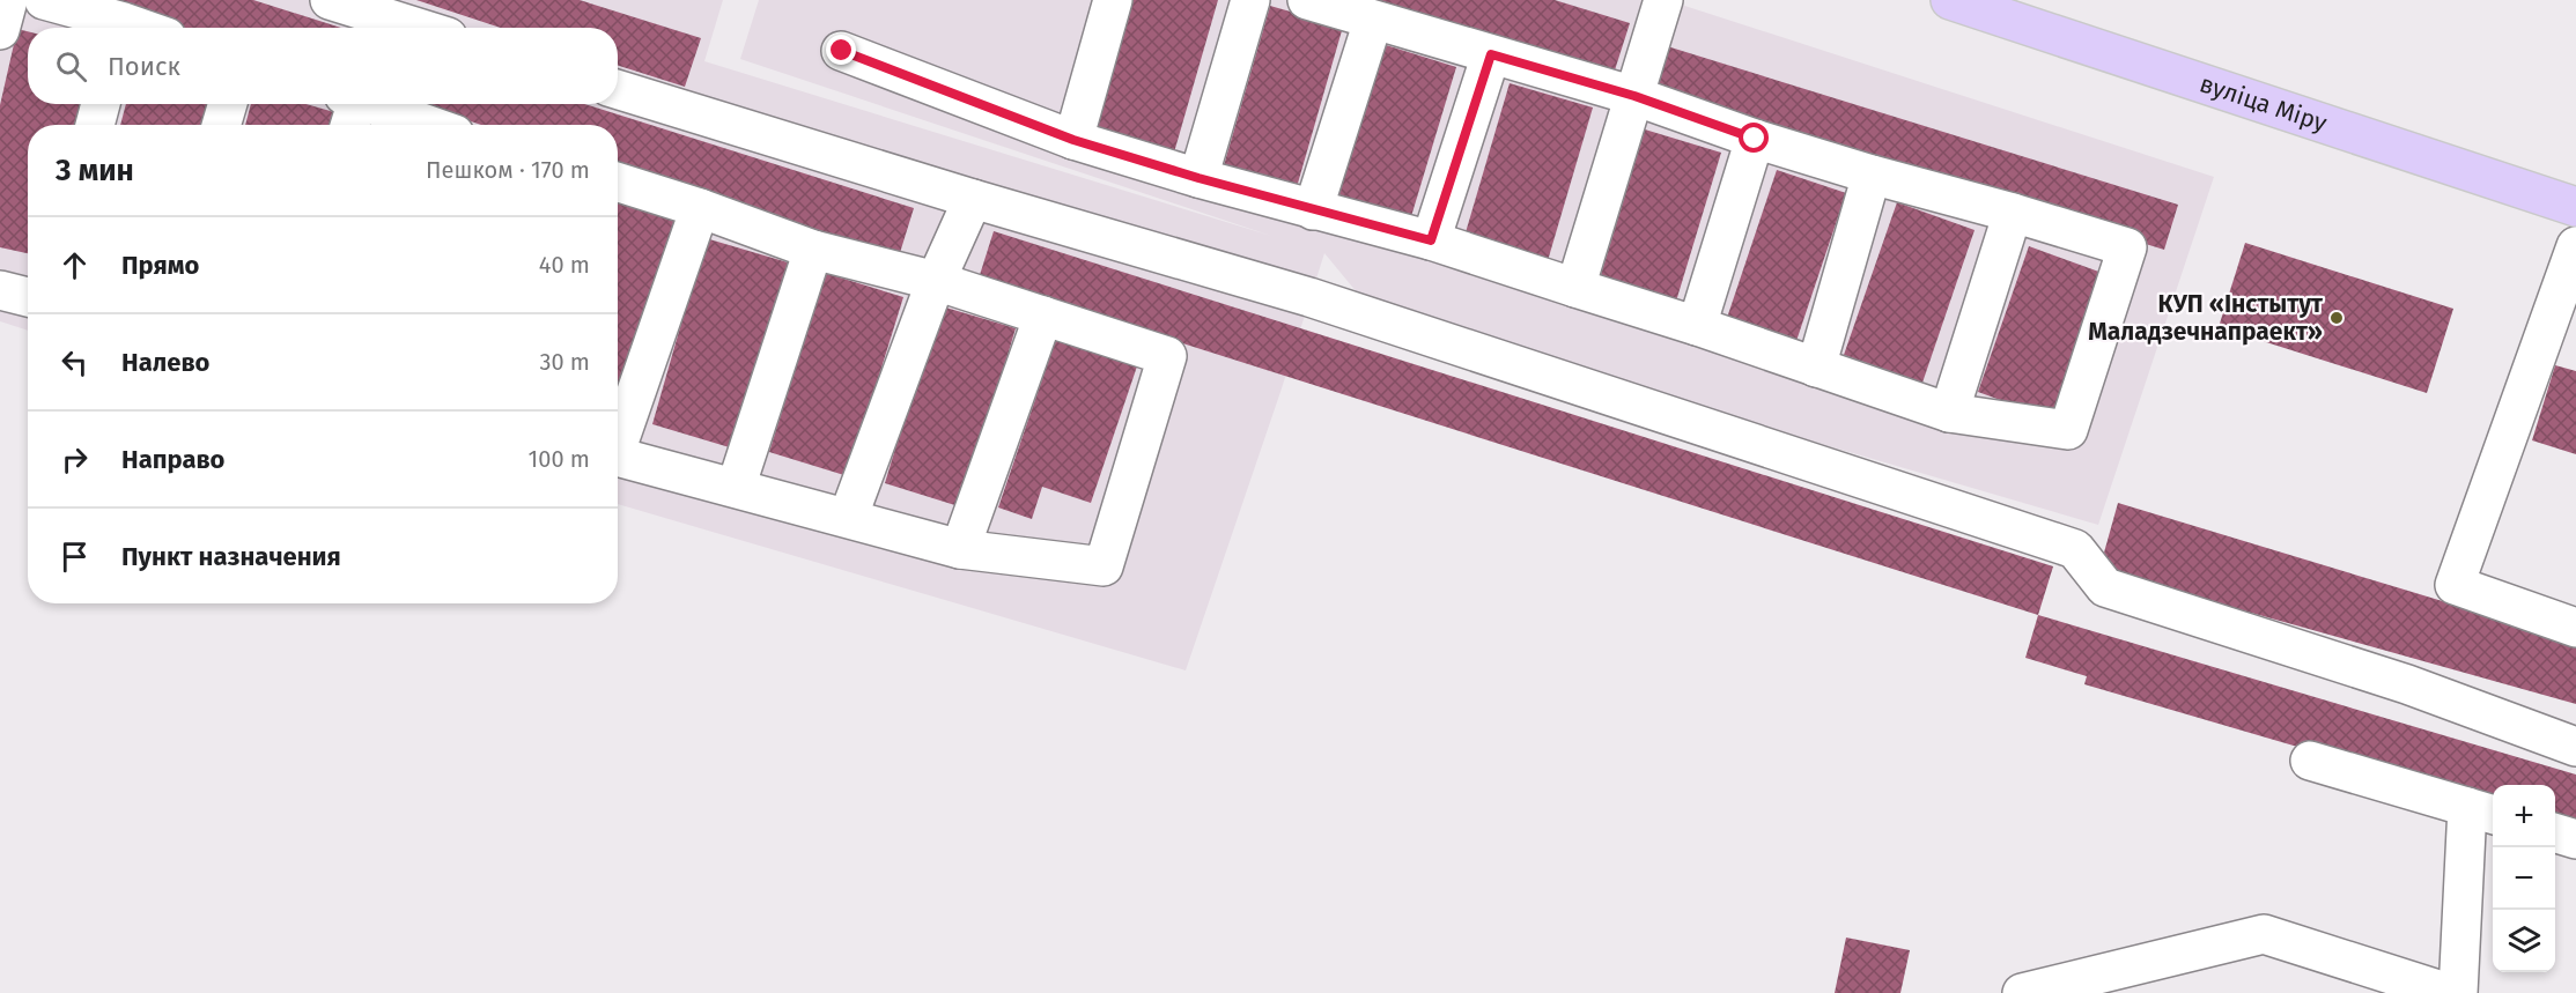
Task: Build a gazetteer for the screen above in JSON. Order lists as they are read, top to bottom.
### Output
{
  "streets": {
    "main road": ["вуліца Міру"]
  },
  "places": ["КУП «Інстытут Маладзечнапраект»"],
  "page": {
    "search": "Поиск",
    "heading": ["3 мин", "Пешком · 170 m"],
    "list": [
      ["Прямо", "40 m"],
      ["Налево", "30 m"],
      ["Направо", "100 m"],
      "Пункт назначения"
    ],
    "map_buttons": ["+", "−"]
  }
}
